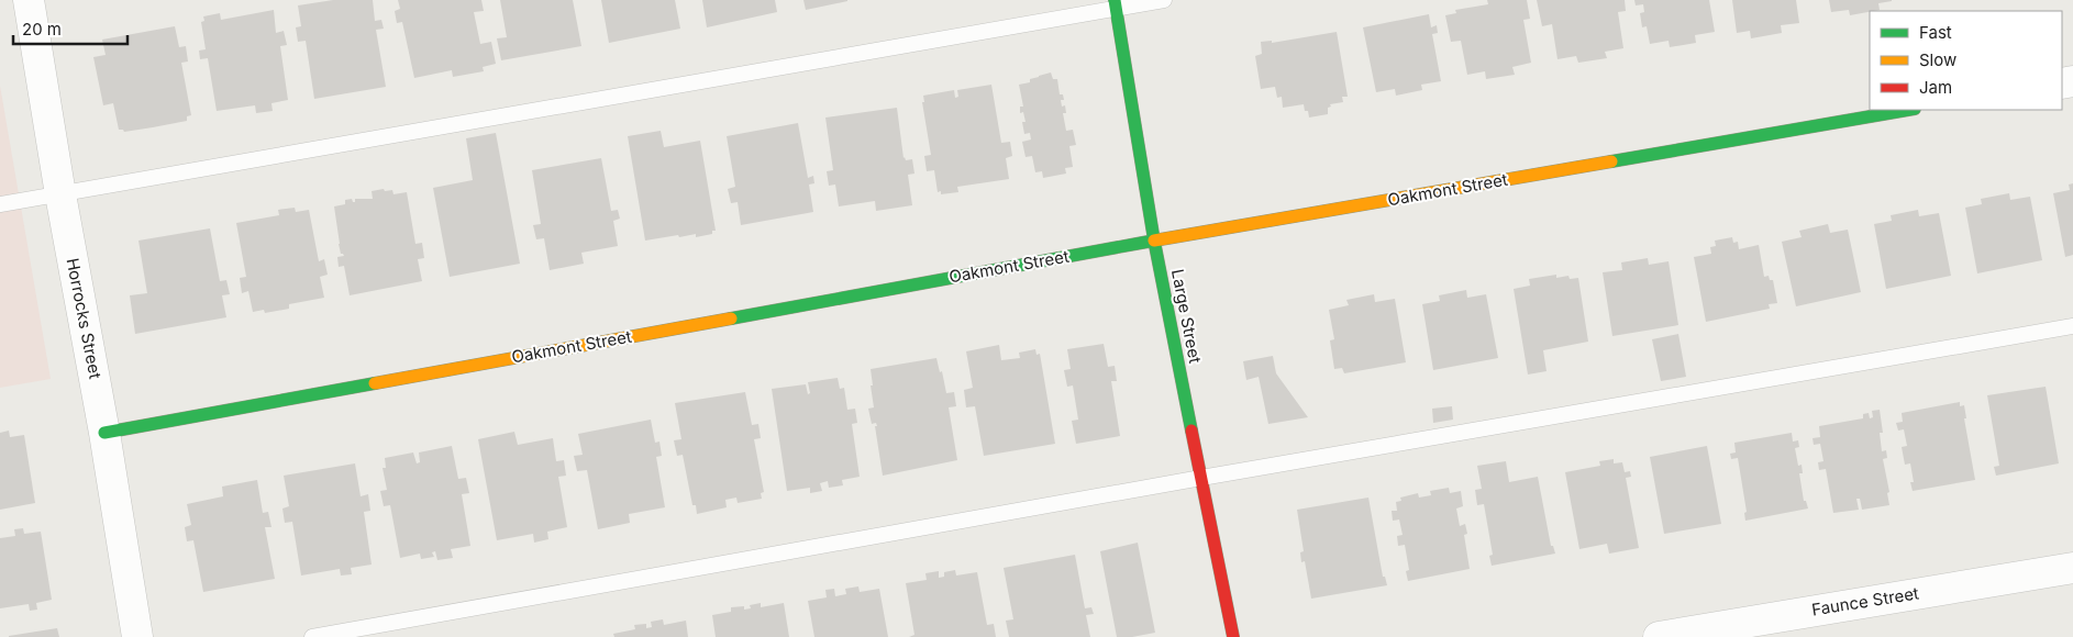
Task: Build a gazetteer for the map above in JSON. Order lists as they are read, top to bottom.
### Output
{
  "streets": {
    "street": [
      "Oakmont Street",
      "Large Street",
      "Horrocks Street",
      "Faunce Street"
    ]
  },
  "crossings": [
    ["Oakmont Street", "Large Street"],
    ["Oakmont Street", "Horrocks Street"]
  ],
  "legend": ["Fast", "Slow", "Jam"],
  "scale_bar": "20 m"
}
